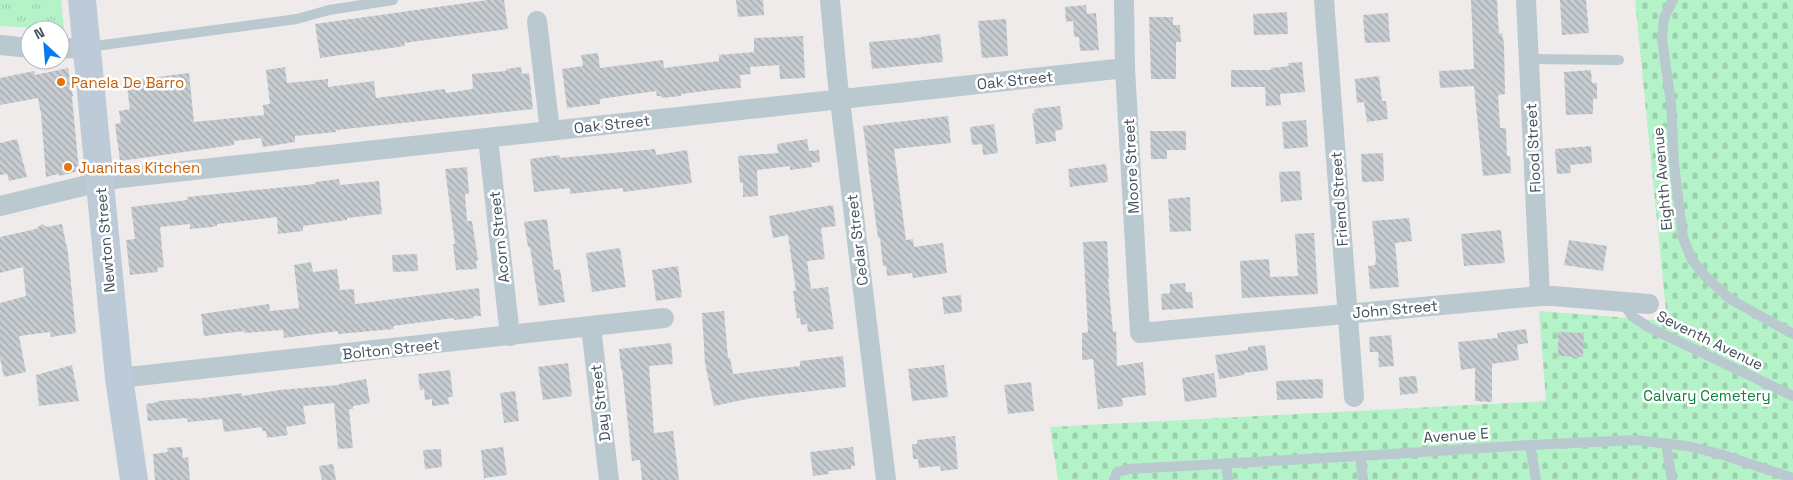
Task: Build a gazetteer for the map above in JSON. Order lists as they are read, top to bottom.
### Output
{
  "streets": {
    "main road": ["Newton Street"],
    "street": [
      "Oak Street",
      "Flood Street",
      "Moore Street",
      "Friend Street",
      "Acorn Street",
      "Cedar Street",
      "John Street",
      "Bolton Street",
      "Day Street"
    ],
    "lane": ["Eighth Avenue", "Seventh Avenue", "Avenue E"]
  },
  "crossings": [
    ["Oak Street", "Moore Street"],
    ["Oak Street", "Acorn Street"],
    ["Oak Street", "Newton Street"],
    ["Oak Street", "Cedar Street"],
    ["Flood Street", "John Street"],
    ["Moore Street", "John Street"],
    ["Friend Street", "John Street"],
    ["Acorn Street", "Bolton Street"],
    ["Newton Street", "Bolton Street"],
    ["John Street", "Seventh Avenue"],
    ["Bolton Street", "Day Street"]
  ],
  "parks": ["Calvary Cemetery"],
  "places": ["Panela De Barro", "Juanitas Kitchen"],
  "north": "top left"
}
